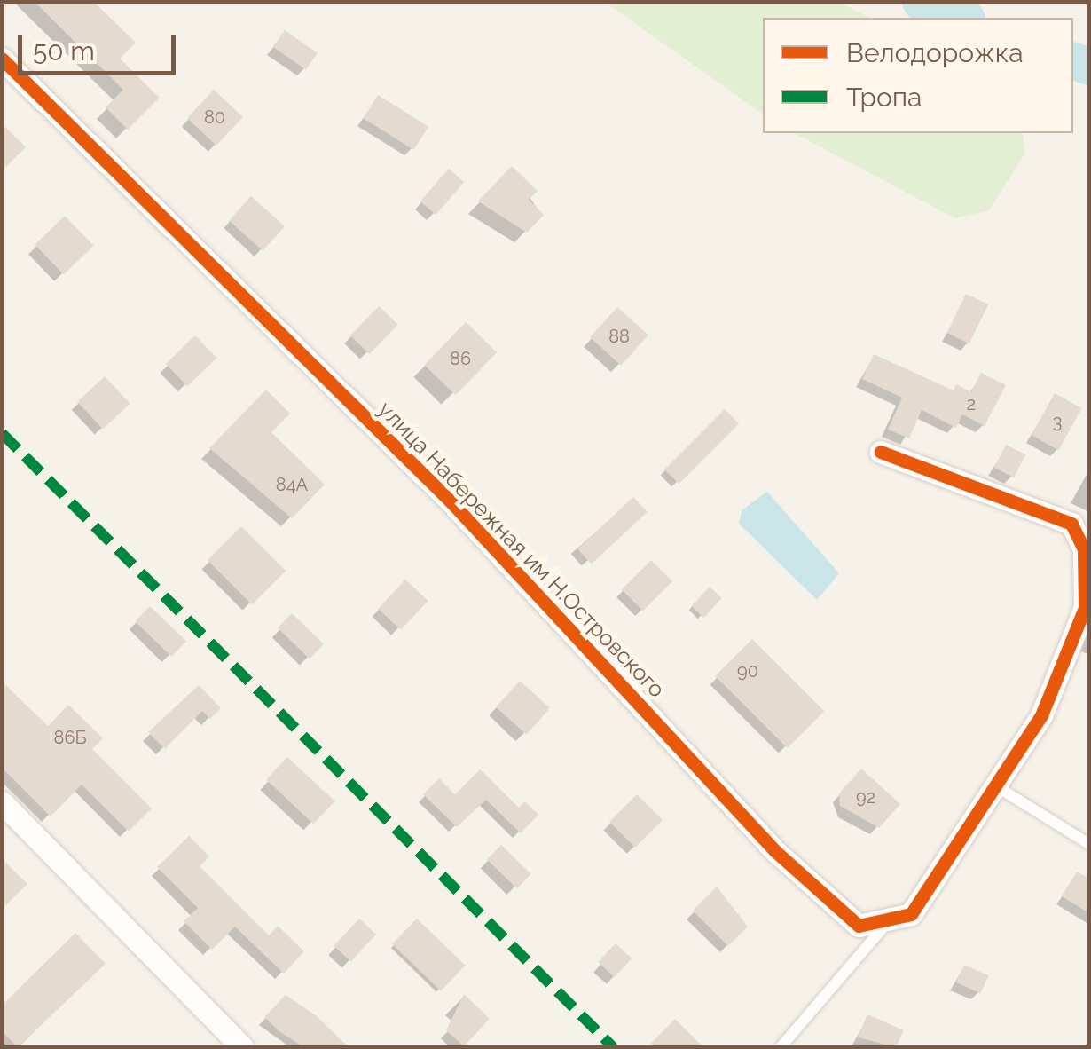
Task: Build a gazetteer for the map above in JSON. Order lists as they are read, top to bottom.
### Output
{
  "streets": {
    "street": ["улица Набережная им Н.Островского"]
  },
  "house_numbers": [
    "80",
    "88",
    "86",
    "2",
    "3",
    "84А",
    "90",
    "86Б",
    "92"
  ],
  "legend": ["Велодорожка", "Тропа"],
  "scale_bar": "50 m"
}
